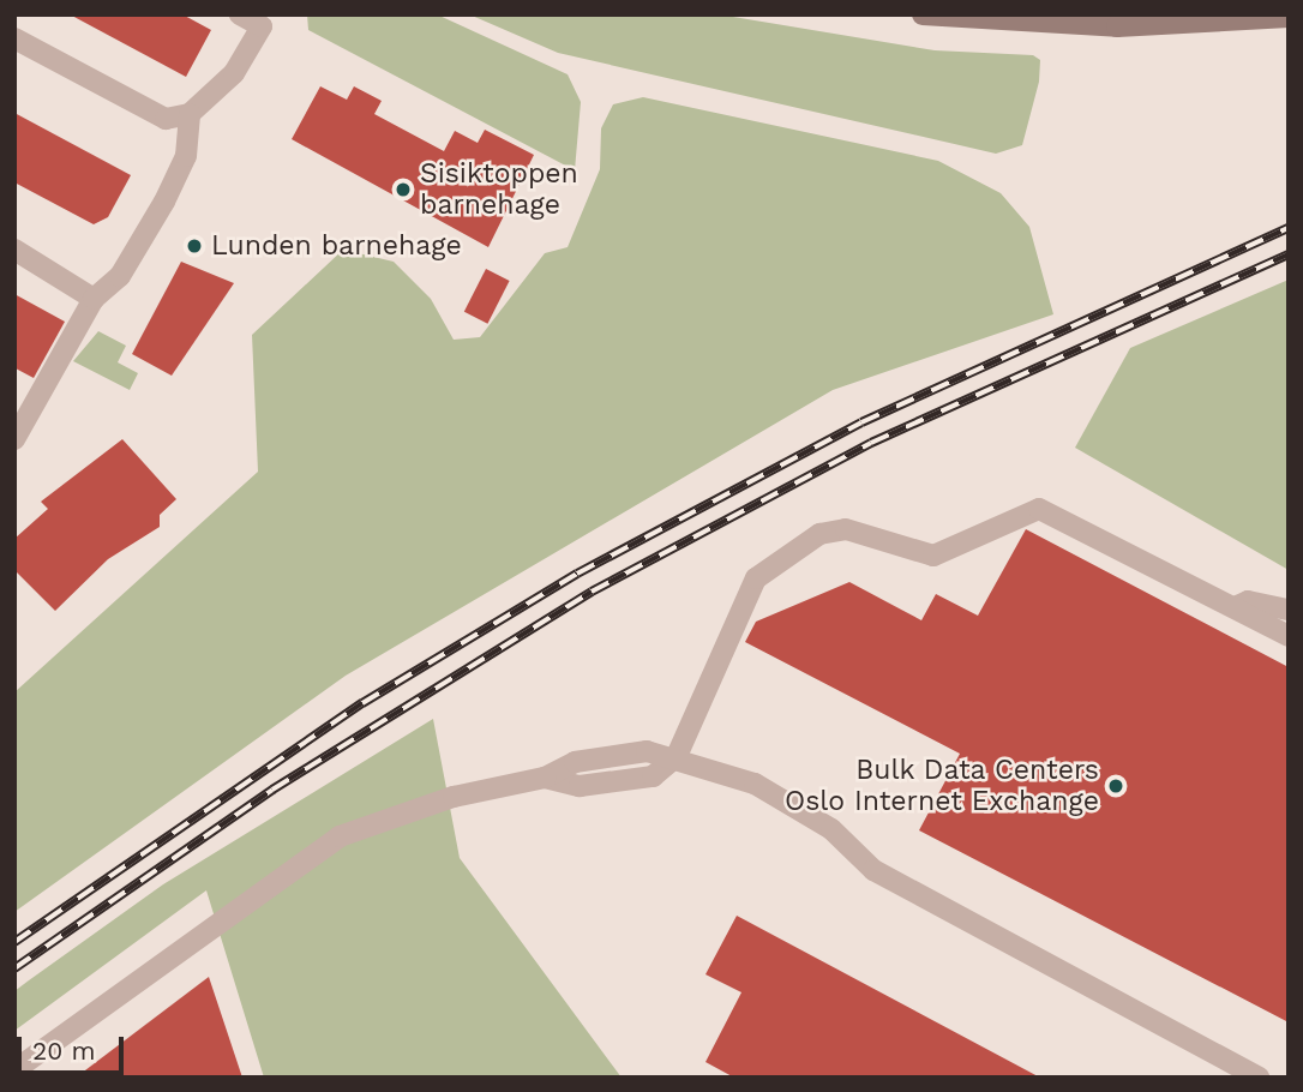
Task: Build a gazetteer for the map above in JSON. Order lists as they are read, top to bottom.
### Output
{
  "places": ["Sisiktoppen barnehage", "Lunden barnehage", "Bulk Data Centers Oslo Internet Exchange"],
  "scale_bar": "20 m"
}
